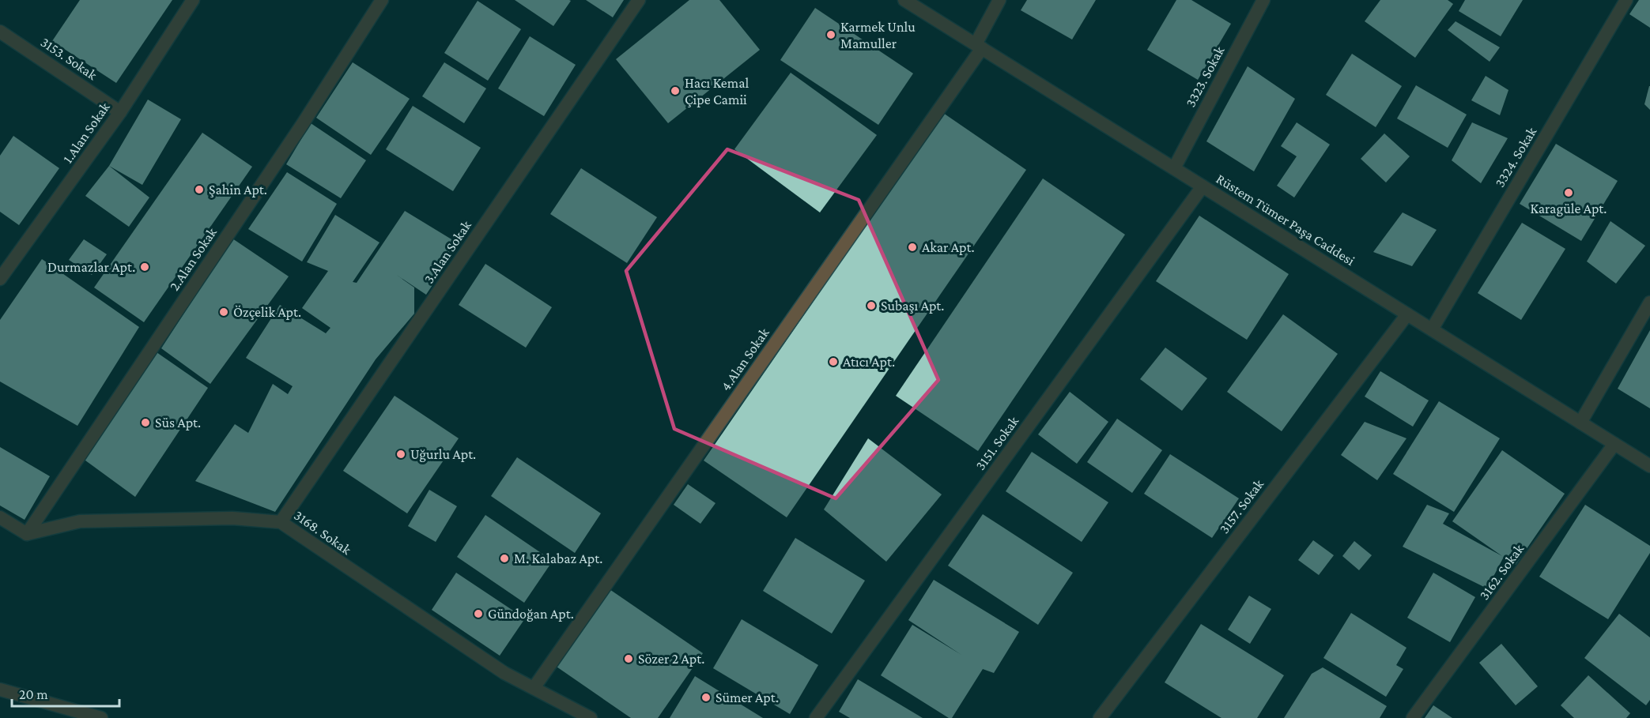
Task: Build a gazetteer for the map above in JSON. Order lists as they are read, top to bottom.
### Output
{
  "streets": {
    "street": [
      "3153. Sokak",
      "3323. Sokak",
      "1.Alan Sokak",
      "3324. Sokak",
      "Rüstem Tümer Paşa Caddesi",
      "3.Alan Sokak",
      "2.Alan Sokak",
      "4.Alan Sokak",
      "3151. Sokak",
      "3157. Sokak",
      "3168. Sokak",
      "3162. Sokak"
    ]
  },
  "crossings": [
    ["3153. Sokak", "1.Alan Sokak"],
    ["3323. Sokak", "Rüstem Tümer Paşa Caddesi"],
    ["3324. Sokak", "Rüstem Tümer Paşa Caddesi"],
    ["Rüstem Tümer Paşa Caddesi", "4.Alan Sokak"],
    ["Rüstem Tümer Paşa Caddesi", "3151. Sokak"],
    ["Rüstem Tümer Paşa Caddesi", "3157. Sokak"],
    ["Rüstem Tümer Paşa Caddesi", "3162. Sokak"],
    ["3.Alan Sokak", "3168. Sokak"],
    ["2.Alan Sokak", "3168. Sokak"],
    ["4.Alan Sokak", "3168. Sokak"]
  ],
  "places": [
    "Karmek Unlu Mamuller",
    "Hacı Kemal Çipe Camii",
    "Şahin Apt.",
    "Karagüle Apt.",
    "Akar Apt.",
    "Durmazlar Apt.",
    "Subaşı Apt.",
    "Özçelik Apt.",
    "Atıcı Apt.",
    "Süs Apt.",
    "Uğurlu Apt.",
    "M. Kalabaz Apt.",
    "Gündoğan Apt.",
    "Sözer 2 Apt.",
    "Sümer Apt."
  ],
  "scale_bar": "20 m"
}
